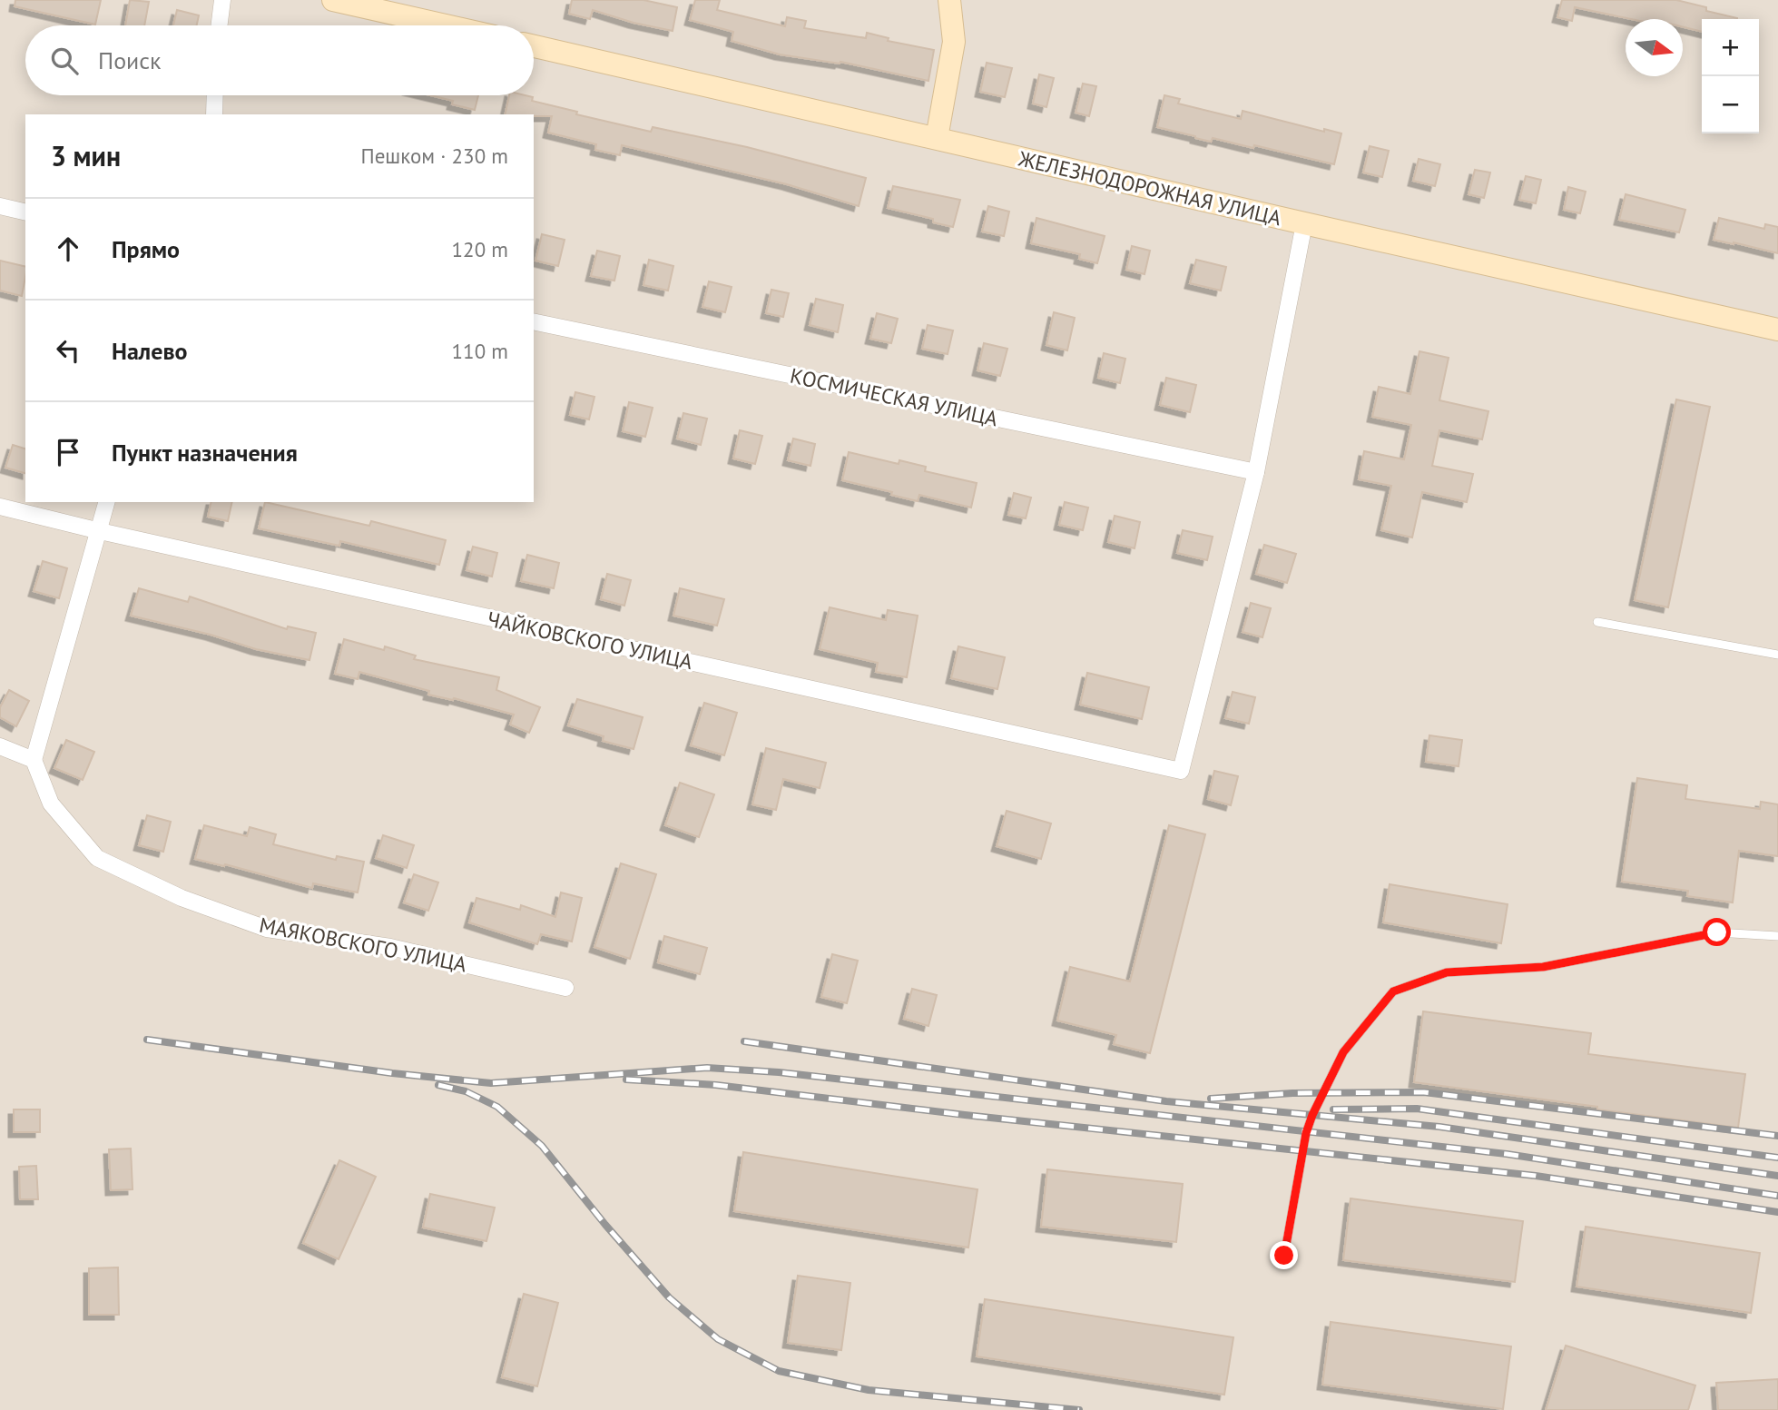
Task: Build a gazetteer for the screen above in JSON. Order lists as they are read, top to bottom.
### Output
{
  "streets": {
    "street": [
      "ЖЕЛЕЗНОДОРОЖНАЯ УЛИЦА",
      "КОСМИЧЕСКАЯ УЛИЦА",
      "ЧАЙКОВСКОГО УЛИЦА",
      "МАЯКОВСКОГО УЛИЦА"
    ]
  },
  "crossings": [
    ["КОСМИЧЕСКАЯ УЛИЦА", "ЧАЙКОВСКОГО УЛИЦА"]
  ],
  "north": "right",
  "page": {
    "map_buttons": ["+", "−"],
    "search": "Поиск",
    "heading": ["3 мин", "Пешком · 230 m"],
    "list": [
      ["Прямо", "120 m"],
      ["Налево", "110 m"],
      "Пункт назначения"
    ]
  }
}
